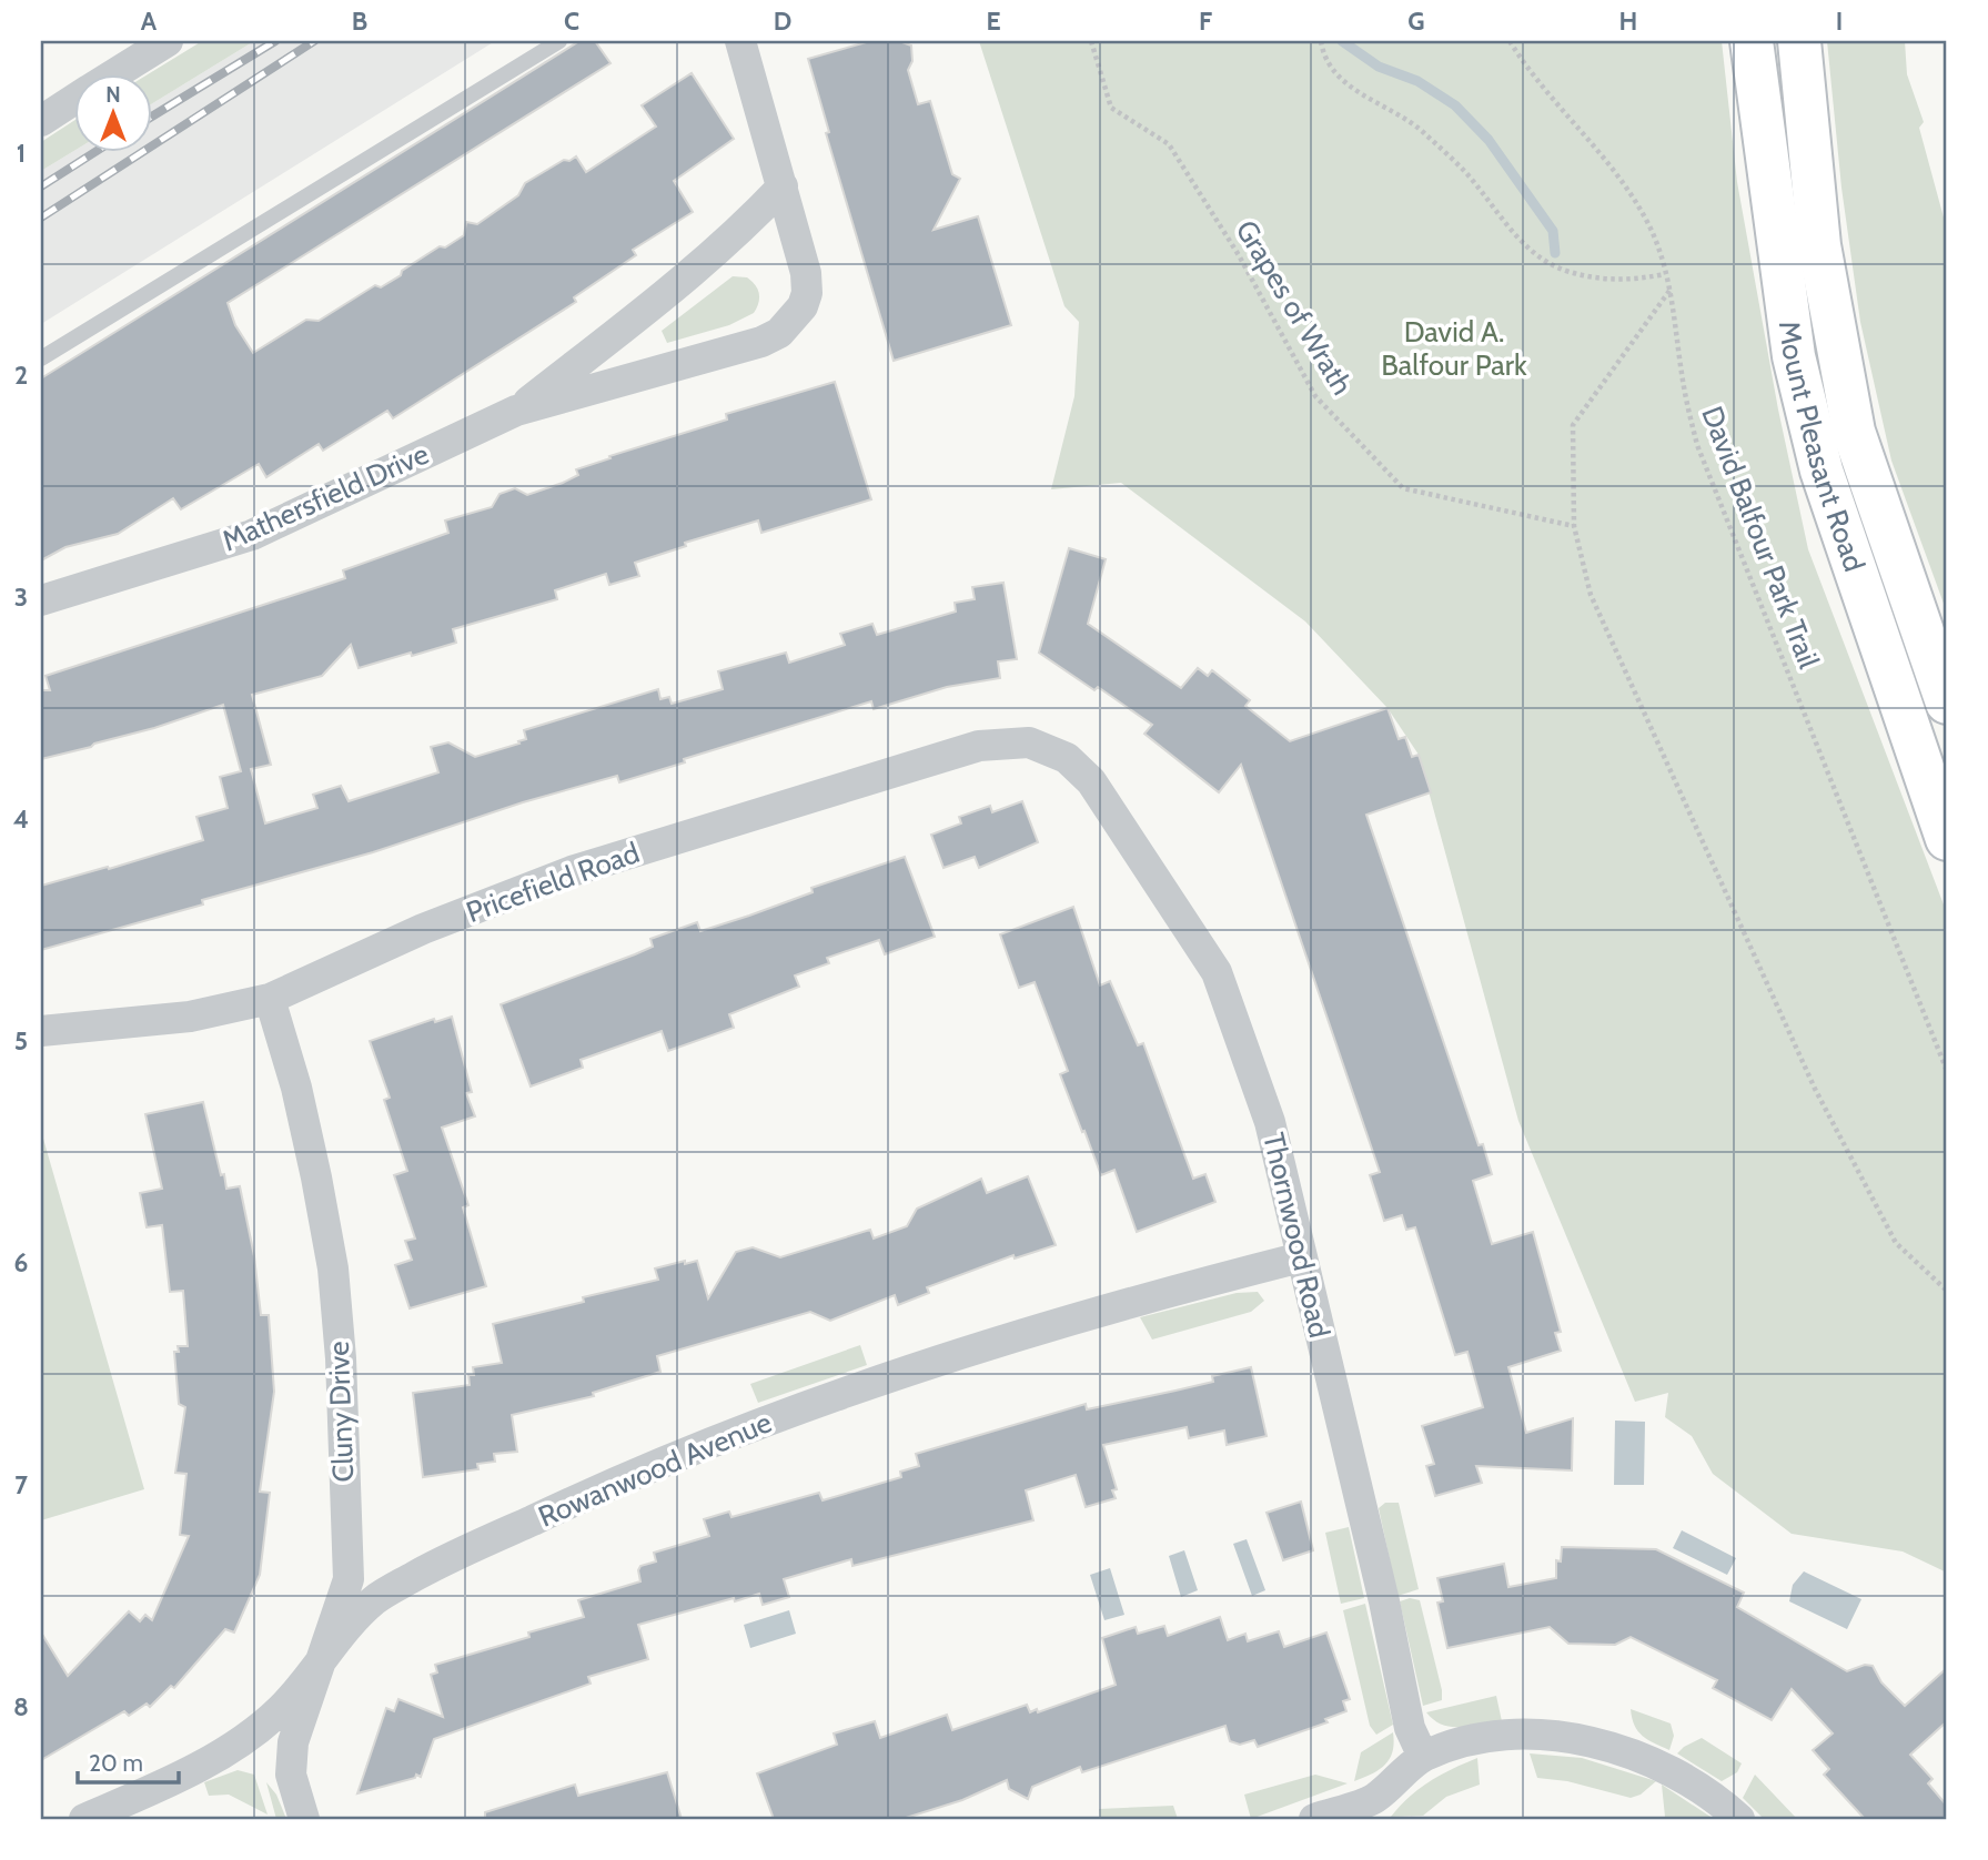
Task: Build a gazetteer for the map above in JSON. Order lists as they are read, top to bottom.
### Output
{
  "streets": {
    "main road": ["Mount Pleasant Road"],
    "street": [
      "Mathersfield Drive",
      "Pricefield Road",
      "Thornwood Road",
      "Cluny Drive",
      "Rowanwood Avenue"
    ],
    "path": ["Grapes of Wrath", "David Balfour Park Trail"]
  },
  "crossings": [
    ["Pricefield Road", "Thornwood Road"],
    ["Pricefield Road", "Cluny Drive"],
    ["Thornwood Road", "Rowanwood Avenue"],
    ["Cluny Drive", "Rowanwood Avenue"]
  ],
  "parks": ["David A. Balfour Park"],
  "scale_bar": "20 m",
  "north": "top",
  "grid": {
    "columns": [
      "A",
      "B",
      "C",
      "D",
      "E",
      "F",
      "G",
      "H",
      "I"
    ],
    "rows": [
      "1",
      "2",
      "3",
      "4",
      "5",
      "6",
      "7",
      "8"
    ]
  }
}
